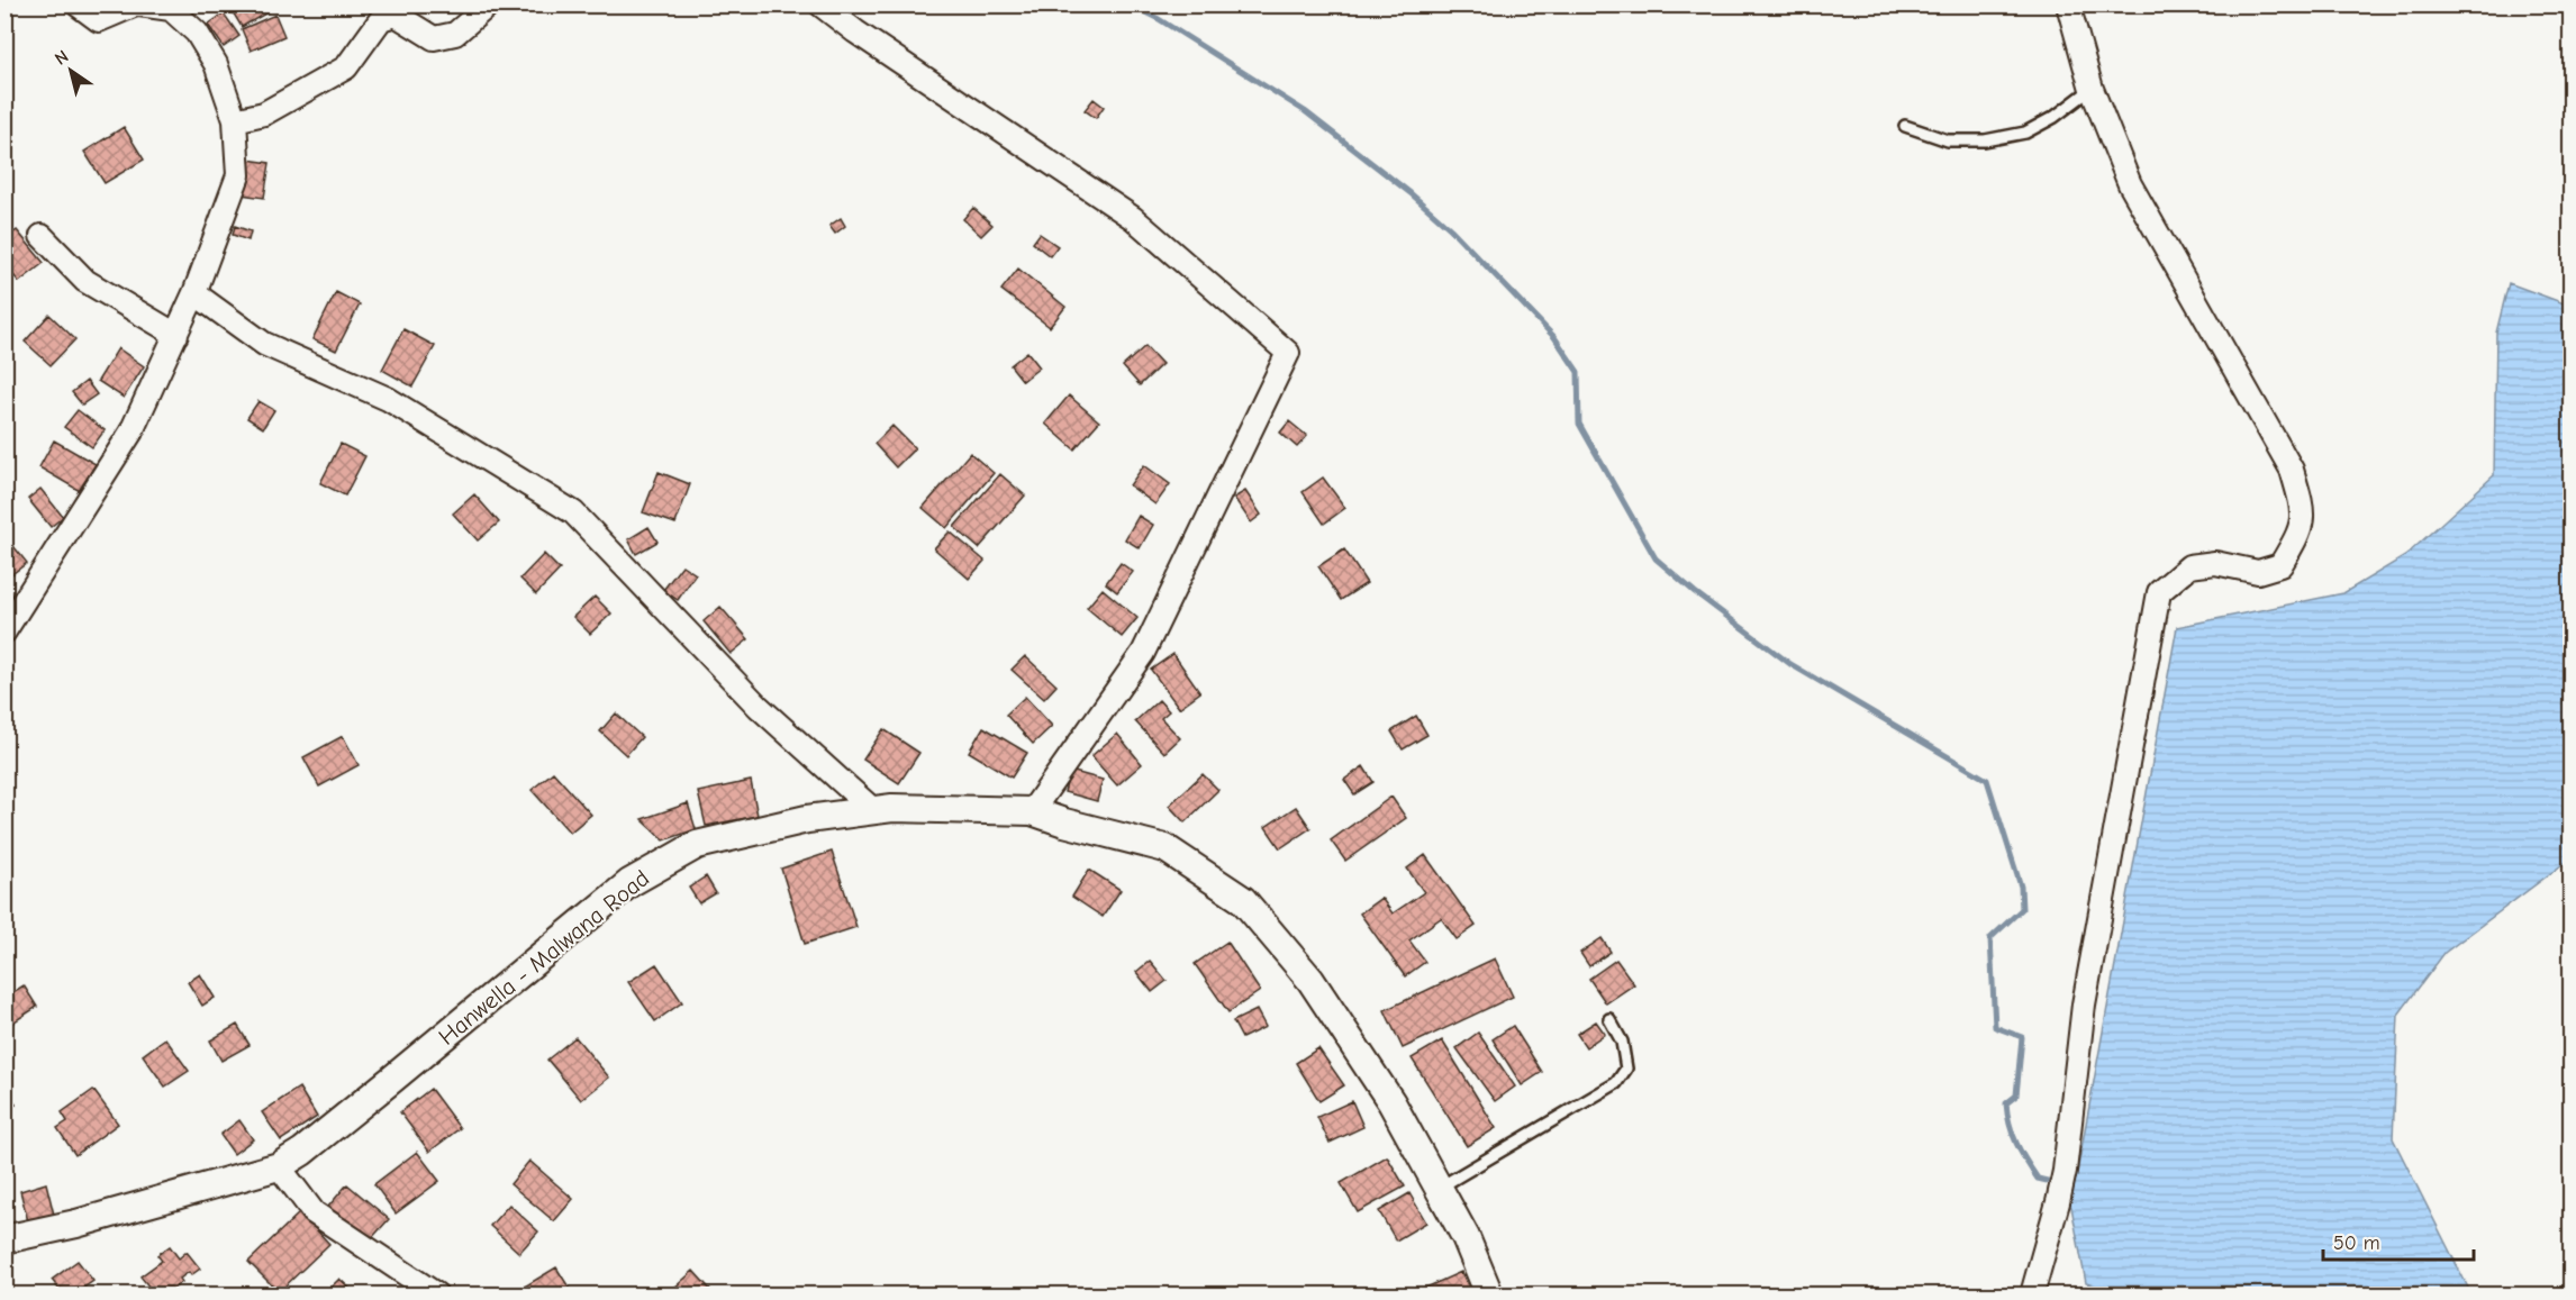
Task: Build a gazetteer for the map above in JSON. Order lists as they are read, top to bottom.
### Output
{
  "streets": {
    "street": ["Hanwella - Malwana Road"]
  },
  "scale_bar": "50 m",
  "north": "top left"
}
